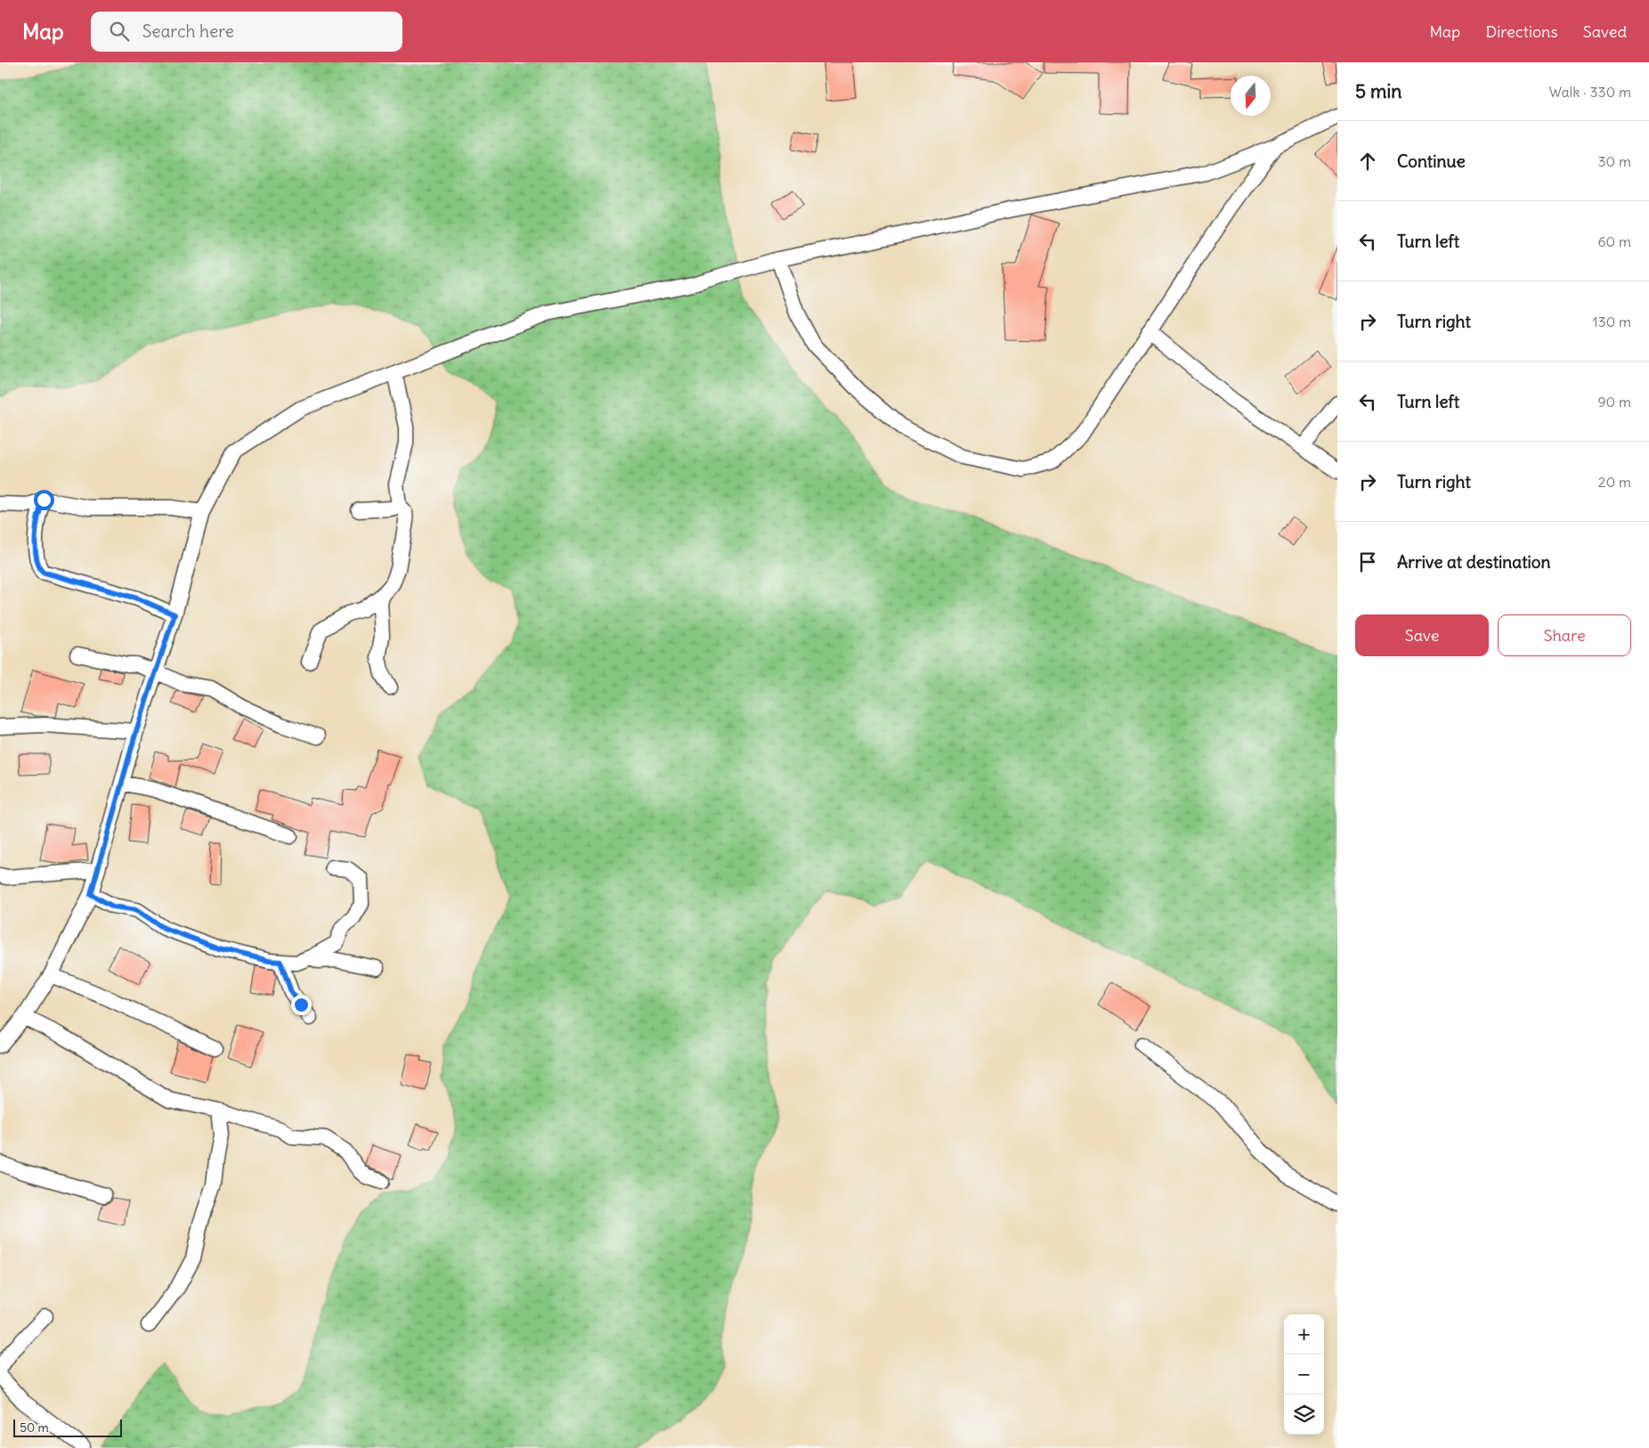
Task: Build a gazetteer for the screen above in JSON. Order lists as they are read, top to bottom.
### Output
{
  "scale_bar": "50 m",
  "north": "bottom",
  "page": {
    "header": "Map",
    "search": "Search here",
    "nav": ["Map", "Directions", "Saved"],
    "heading": ["5 min", "Walk · 330 m"],
    "list": [
      ["Continue", "30 m"],
      ["Turn left", "60 m"],
      ["Turn right", "130 m"],
      ["Turn left", "90 m"],
      ["Turn right", "20 m"],
      "Arrive at destination"
    ],
    "buttons": ["Save", "Share"],
    "map_buttons": ["+", "−"],
    "scale": "50 m"
  }
}
